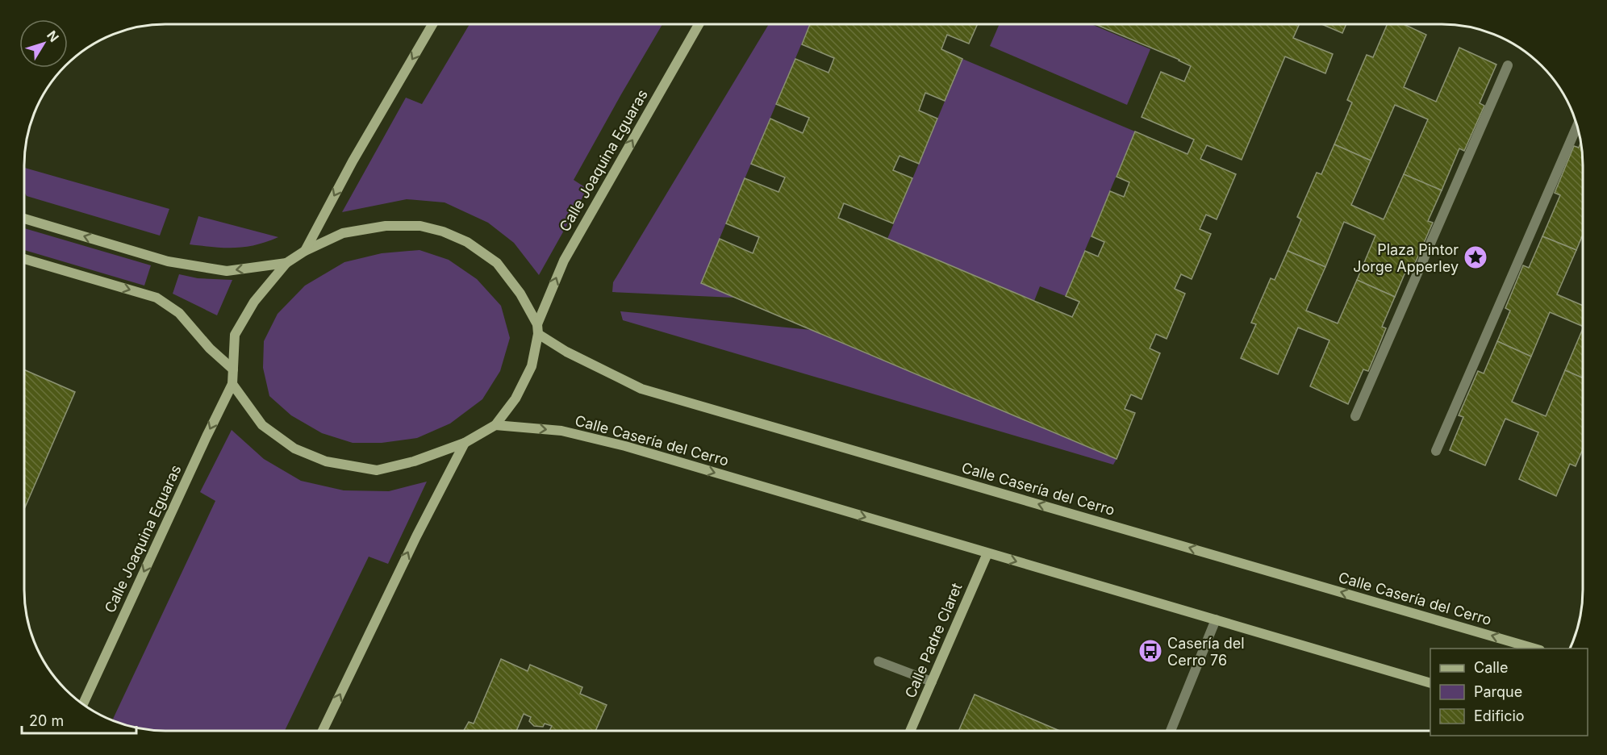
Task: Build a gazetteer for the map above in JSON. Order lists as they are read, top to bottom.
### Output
{
  "streets": {
    "main road": ["Calle Joaquina Eguaras", "Calle Casería del Cerro", "Calle Padre Claret"]
  },
  "crossings": [
    ["Calle Joaquina Eguaras", "Calle Casería del Cerro"],
    ["Calle Casería del Cerro", "Calle Padre Claret"]
  ],
  "places": {
    "place": ["Plaza Pintor Jorge Apperley"],
    "bus stop": ["Casería del Cerro 76"]
  },
  "legend": ["Calle", "Parque", "Edificio"],
  "scale_bar": "20 m",
  "north": "top right"
}
